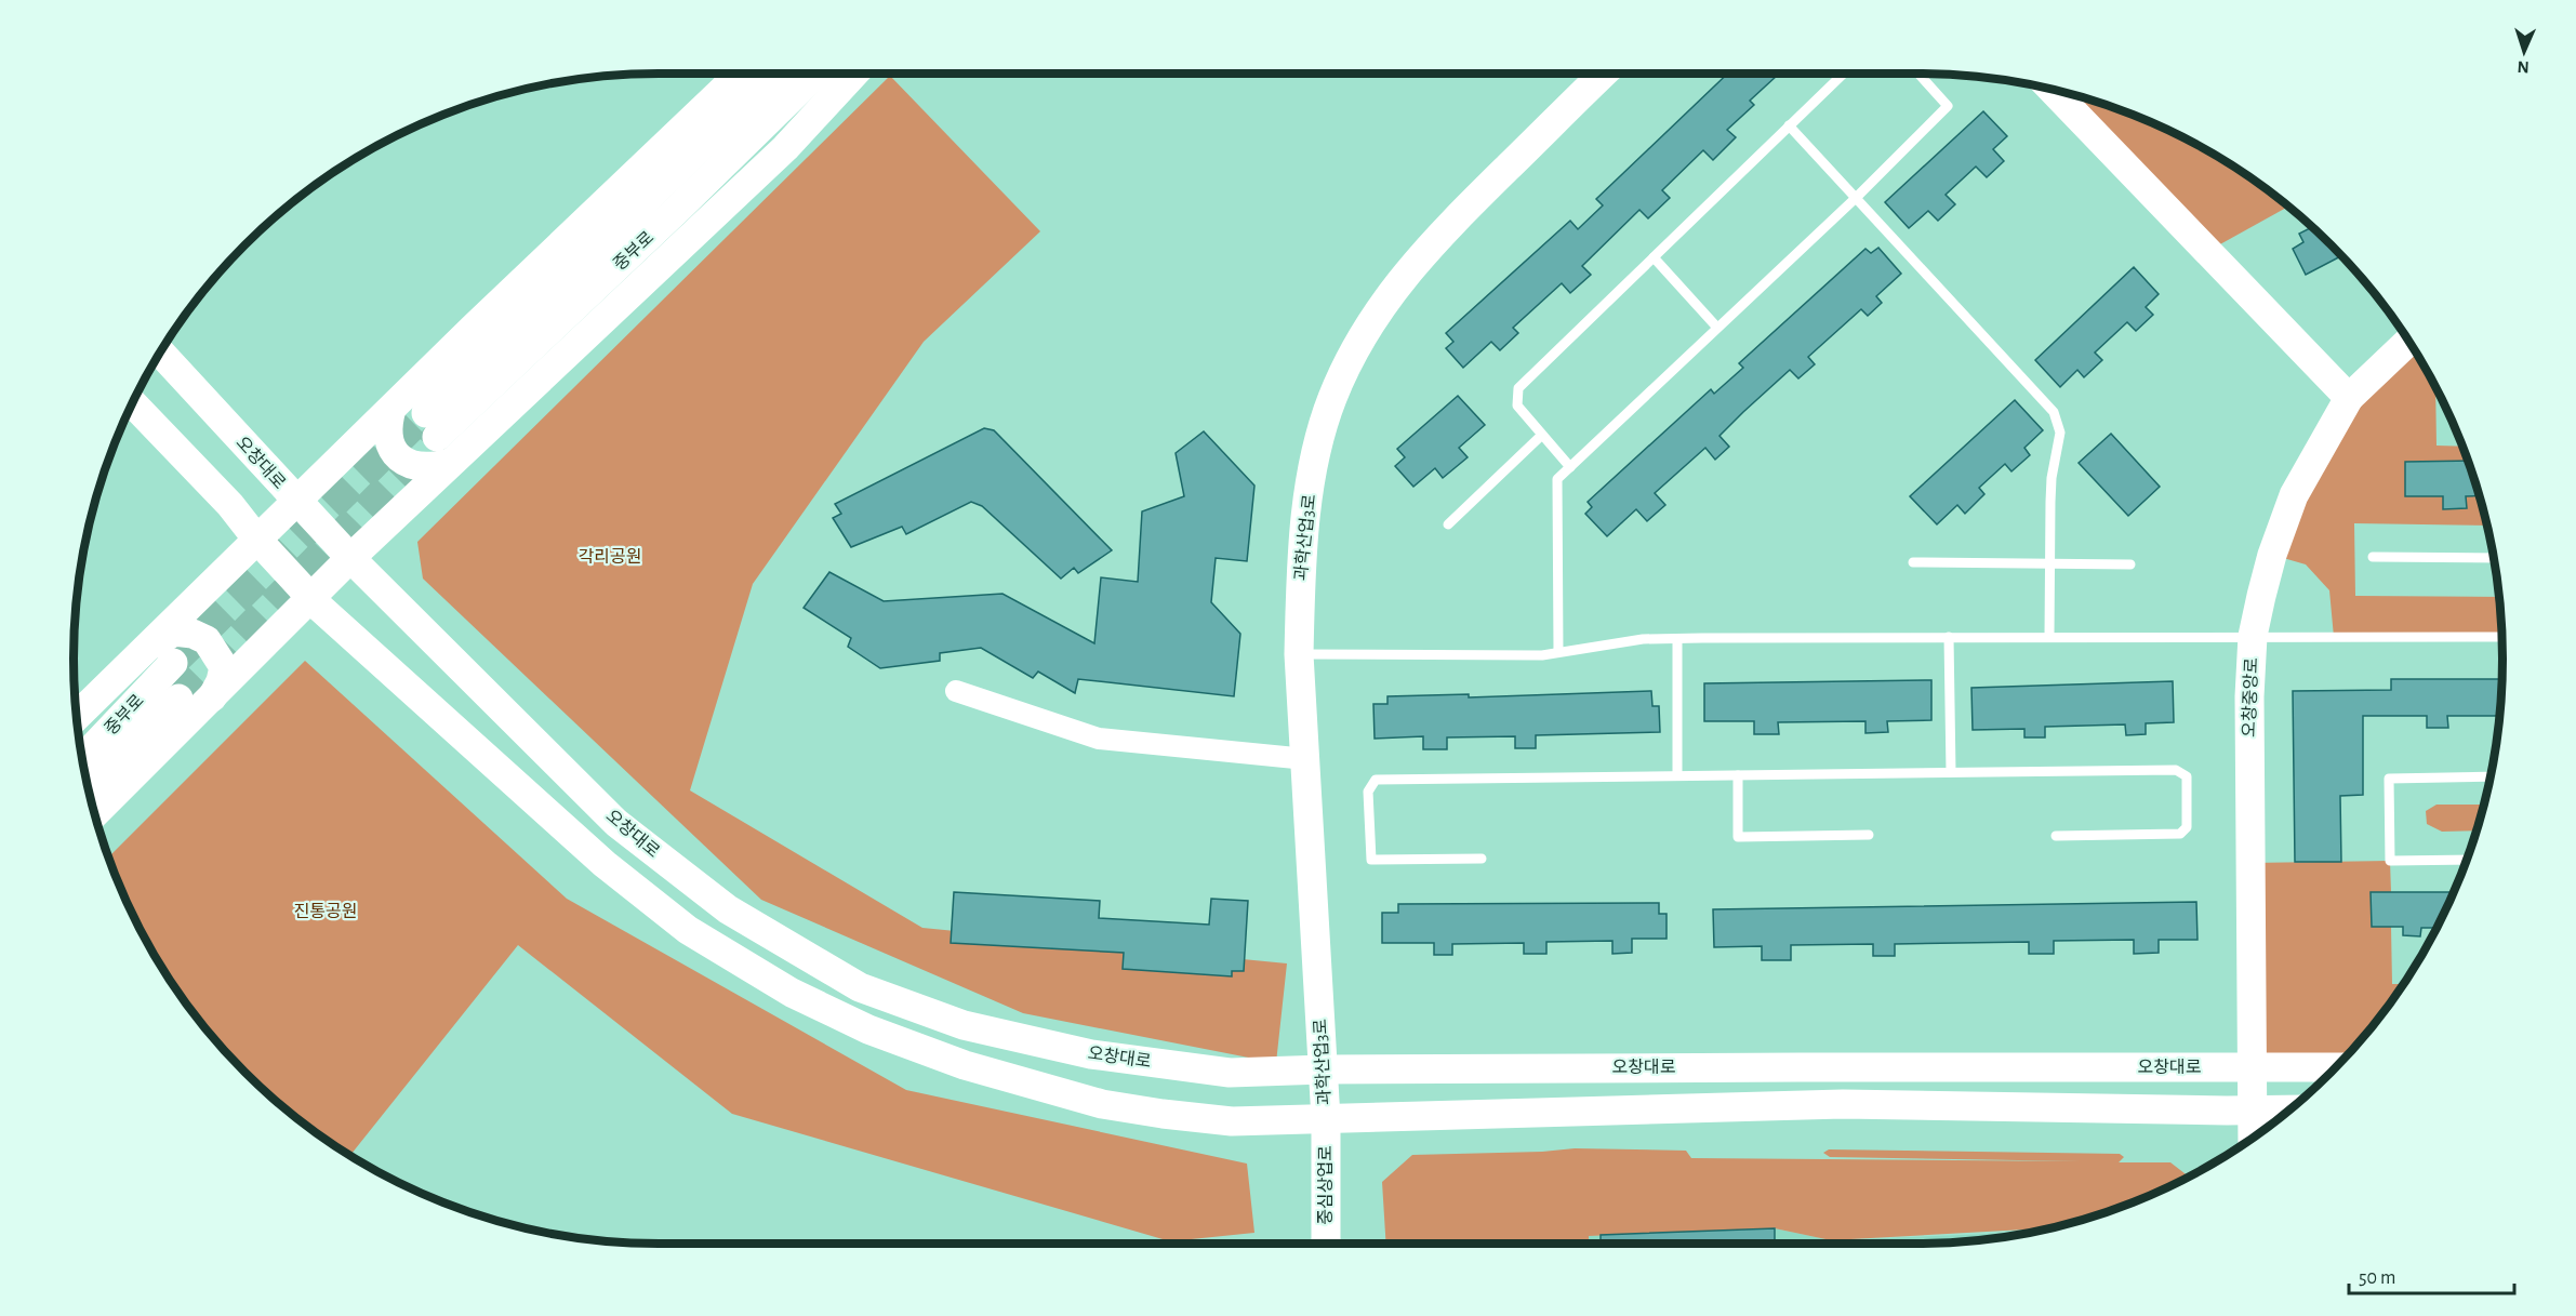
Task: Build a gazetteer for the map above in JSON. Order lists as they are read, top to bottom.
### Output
{
  "streets": {
    "main road": [
      "중부로",
      "오창대로",
      "과학산업3로",
      "오창중앙로",
      "중심상업로"
    ]
  },
  "crossings": [
    ["오창대로", "과학산업3로"],
    ["오창대로", "오창중앙로"],
    ["과학산업3로", "중심상업로"]
  ],
  "parks": ["각리공원", "진통공원"],
  "scale_bar": "50 m",
  "north": "bottom"
}
